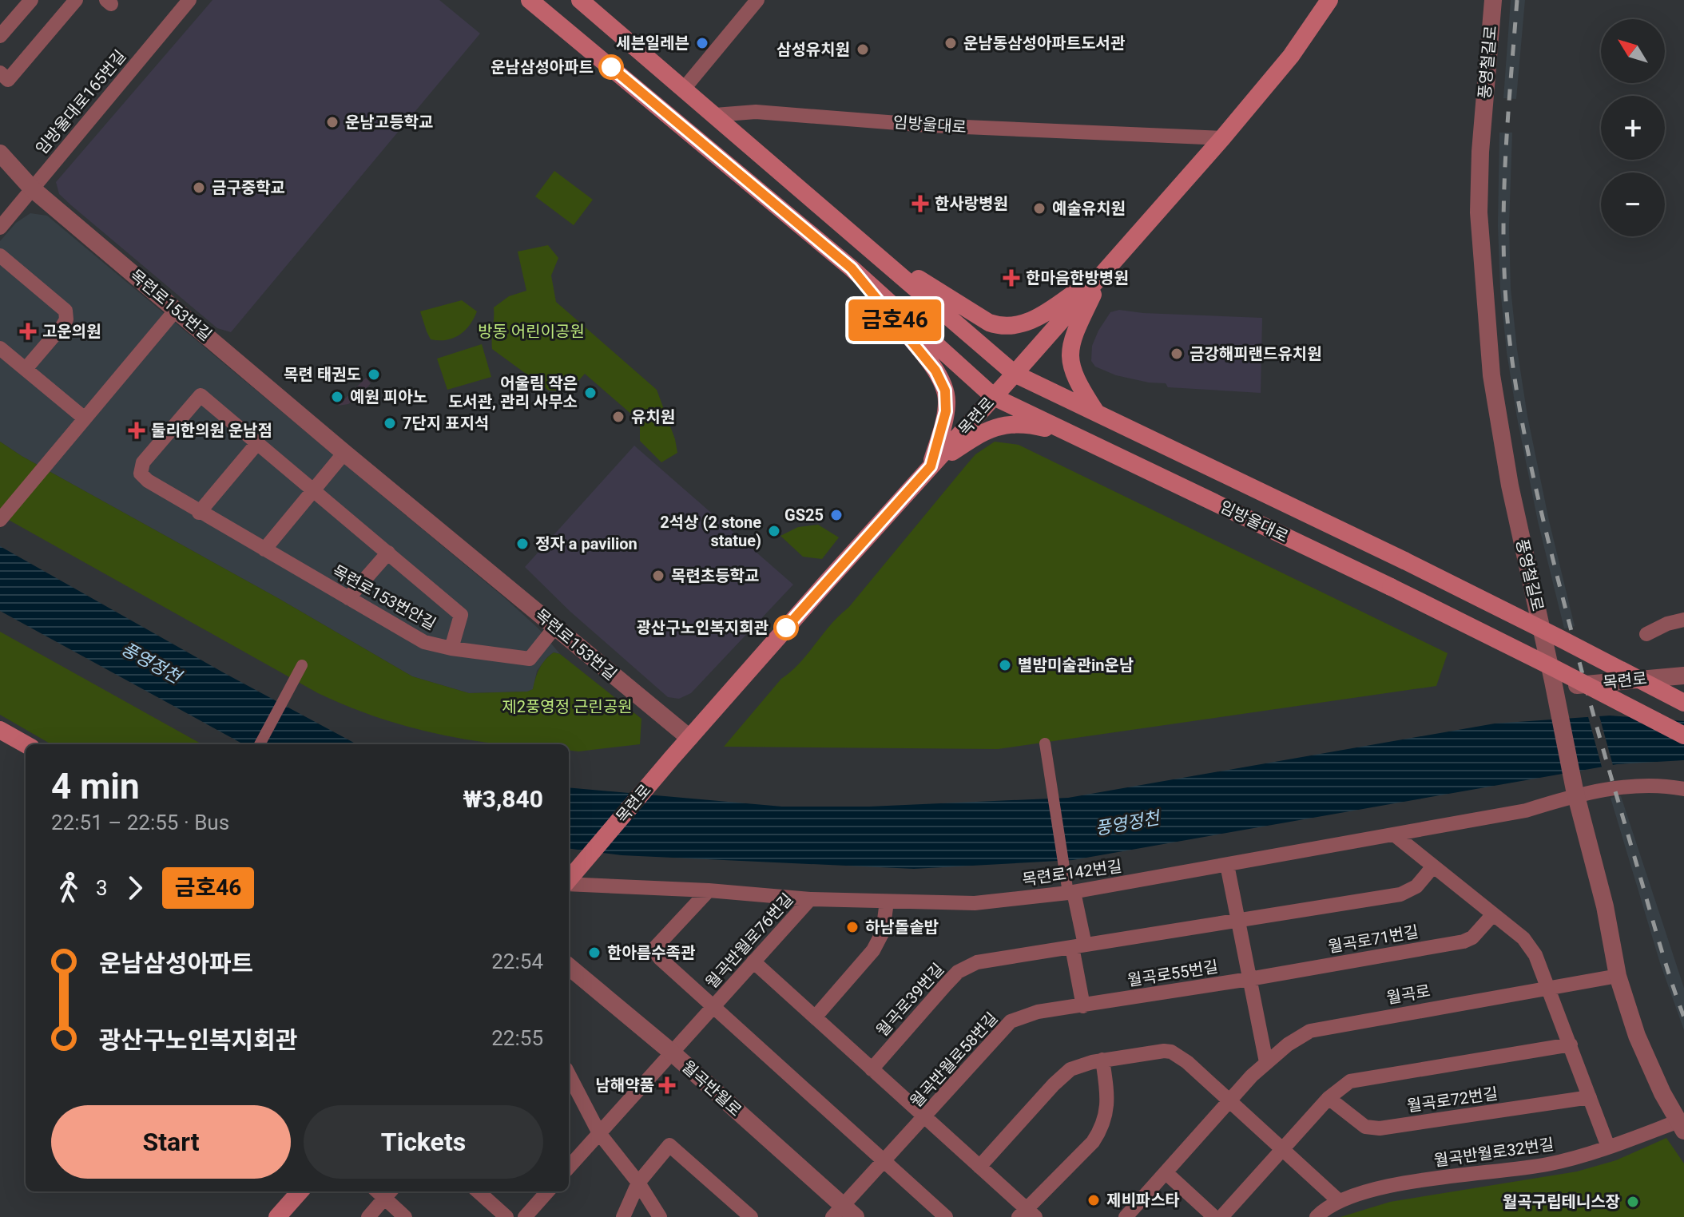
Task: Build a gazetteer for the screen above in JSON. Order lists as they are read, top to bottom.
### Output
{
  "streets": {
    "main road": ["임방울대로", "목련로"],
    "street": [
      "풍영철길로",
      "임방울대로165번길",
      "목련로153번길",
      "목련로153번안길",
      "목련로142번길",
      "월곡로71번길",
      "월곡반월로76번길",
      "월곡로55번길",
      "월곡로",
      "월곡로39번길",
      "월곡반월로58번길",
      "월곡반월로",
      "월곡로72번길",
      "월곡반월로32번길"
    ]
  },
  "crossings": [
    ["풍영철길로", "목련로"],
    ["임방울대로165번길", "목련로153번길"],
    ["임방울대로", "목련로"],
    ["목련로153번길", "목련로"],
    ["목련로153번길", "목련로153번안길"],
    ["목련로", "목련로142번길"],
    ["목련로142번길", "월곡반월로76번길"],
    ["월곡로71번길", "월곡로55번길"],
    ["월곡반월로76번길", "월곡반월로"],
    ["월곡로55번길", "월곡반월로58번길"],
    ["월곡반월로58번길", "월곡반월로"]
  ],
  "water": ["풍영정천"],
  "parks": ["방동 어린이공원", "제2풍영정 근린공원"],
  "places": {
    "other": [
      "세븐일레븐",
      "운남동삼성아파트도서관",
      "삼성유치원",
      "운남삼성아파트",
      "운남고등학교",
      "금구중학교",
      "예술유치원",
      "금강해피랜드유치원",
      "목련 태권도",
      "어울림 작은 도서관, 관리 사무소",
      "예원 피아노",
      "유치원",
      "7단지 표지석",
      "GS25",
      "2석상 (2 stone statue)",
      "정자 a pavilion",
      "목련초등학교",
      "광산구노인복지회관",
      "별밤미술관in운남",
      "하남돌솥밥",
      "한아름수족관",
      "제비파스타",
      "월곡구립테니스장"
    ],
    "health": [
      "한사랑병원",
      "한마음한방병원",
      "고운의원",
      "둘리한의원 운남점",
      "남해약품"
    ]
  },
  "lines": ["bus line 금호46"],
  "north": "top left",
  "page": {
    "on_map": "금호46",
    "map_buttons": ["+", "−"],
    "heading": ["4 min", "22:51 – 22:55 · Bus", "₩3,840"],
    "legs": ["3", "금호46"],
    "list": [
      {
        "name": "운남삼성아파트",
        "value": "22:54"
      },
      {
        "name": "광산구노인복지회관",
        "value": "22:55"
      }
    ],
    "buttons": ["Start", "Tickets"]
  }
}
